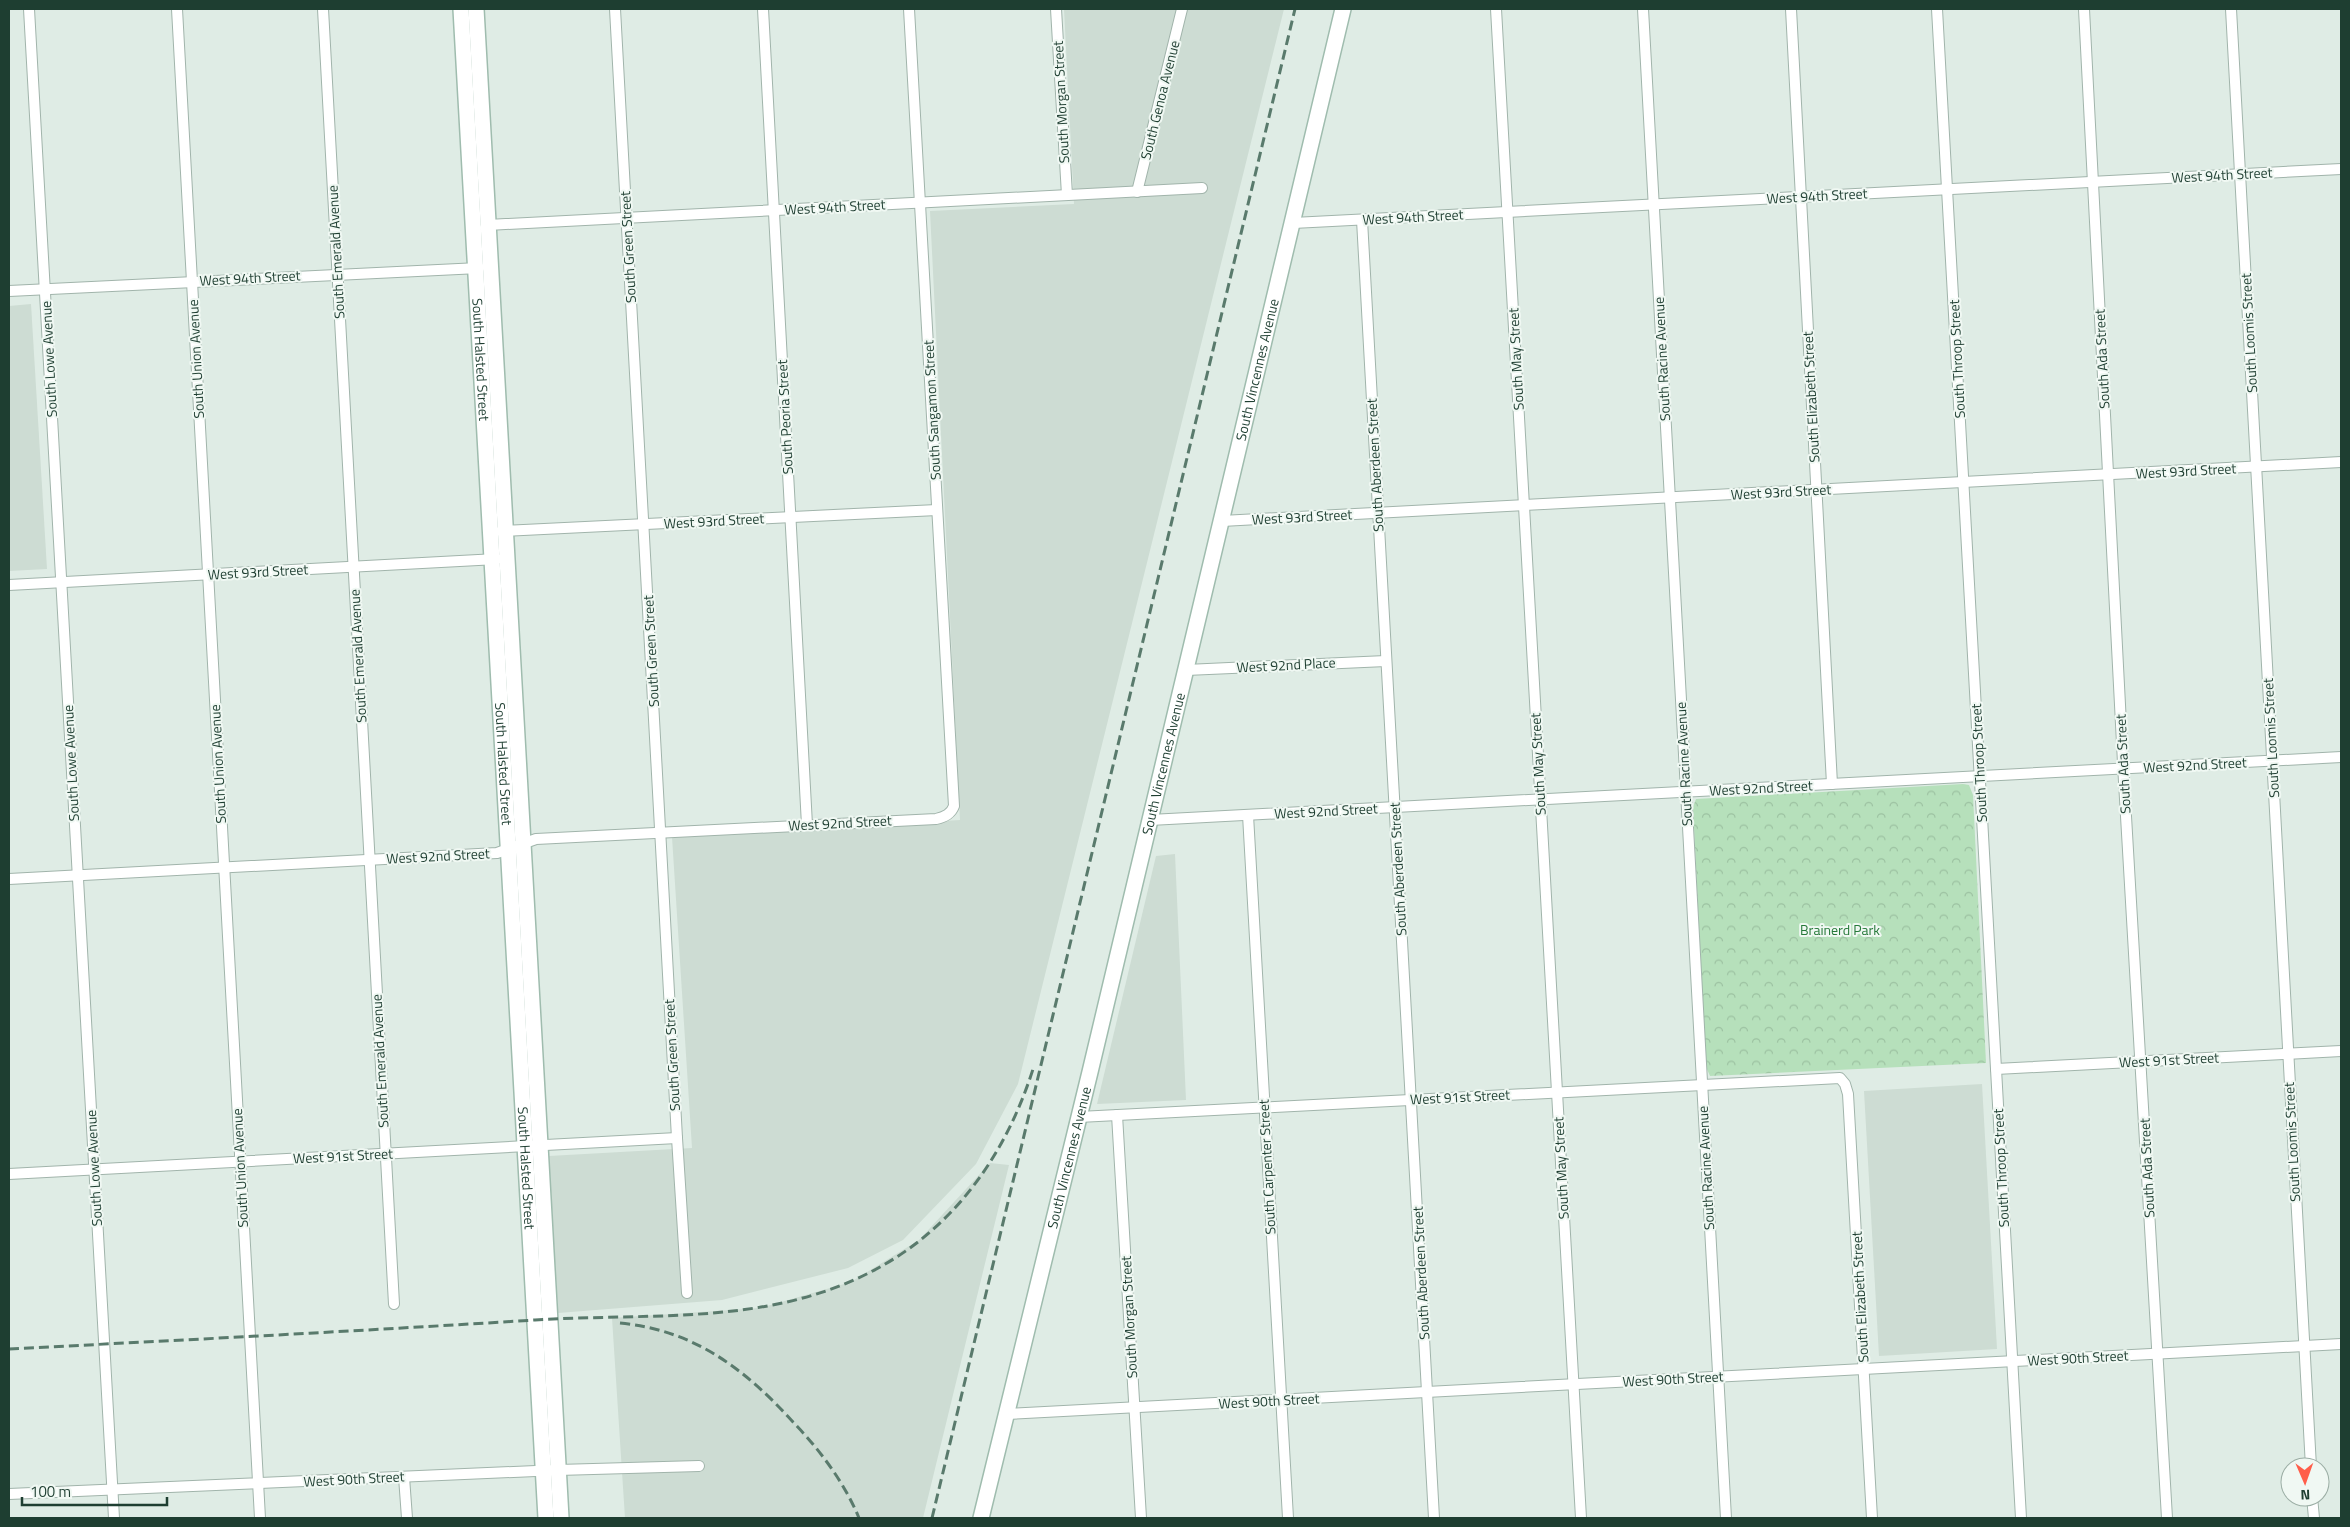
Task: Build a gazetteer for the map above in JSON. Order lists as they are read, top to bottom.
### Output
{
  "streets": {
    "main road": ["South Halsted Street", "South Vincennes Avenue"],
    "street": [
      "South Genoa Avenue",
      "South Morgan Street",
      "West 94th Street",
      "South Green Street",
      "South Emerald Avenue",
      "South Loomis Street",
      "South Lowe Avenue",
      "South Union Avenue",
      "South May Street",
      "South Racine Avenue",
      "South Throop Street",
      "South Ada Street",
      "South Elizabeth Street",
      "South Sangamon Street",
      "South Peoria Street",
      "South Aberdeen Street",
      "West 93rd Street",
      "West 92nd Place",
      "West 92nd Street",
      "West 91st Street",
      "South Carpenter Street",
      "West 90th Street"
    ]
  },
  "crossings": [
    ["South Genoa Avenue", "West 94th Street"],
    ["South Morgan Street", "West 94th Street"],
    ["South Morgan Street", "West 91st Street"],
    ["South Morgan Street", "West 90th Street"],
    ["West 94th Street", "South Green Street"],
    ["West 94th Street", "South Emerald Avenue"],
    ["West 94th Street", "South Loomis Street"],
    ["West 94th Street", "South Lowe Avenue"],
    ["West 94th Street", "South Union Avenue"],
    ["West 94th Street", "South Halsted Street"],
    ["West 94th Street", "South May Street"],
    ["West 94th Street", "South Racine Avenue"],
    ["West 94th Street", "South Throop Street"],
    ["West 94th Street", "South Ada Street"],
    ["West 94th Street", "South Vincennes Avenue"],
    ["West 94th Street", "South Elizabeth Street"],
    ["West 94th Street", "South Sangamon Street"],
    ["West 94th Street", "South Peoria Street"],
    ["West 94th Street", "South Aberdeen Street"],
    ["South Green Street", "West 93rd Street"],
    ["South Green Street", "West 92nd Street"],
    ["South Green Street", "West 91st Street"],
    ["South Emerald Avenue", "West 93rd Street"],
    ["South Emerald Avenue", "West 92nd Street"],
    ["South Emerald Avenue", "West 91st Street"],
    ["South Loomis Street", "West 93rd Street"],
    ["South Loomis Street", "West 92nd Street"],
    ["South Loomis Street", "West 91st Street"],
    ["South Loomis Street", "West 90th Street"],
    ["South Lowe Avenue", "West 93rd Street"],
    ["South Lowe Avenue", "West 92nd Street"],
    ["South Lowe Avenue", "West 91st Street"],
    ["South Lowe Avenue", "West 90th Street"],
    ["South Union Avenue", "West 93rd Street"],
    ["South Union Avenue", "West 92nd Street"],
    ["South Union Avenue", "West 91st Street"],
    ["South Union Avenue", "West 90th Street"],
    ["South Halsted Street", "West 93rd Street"],
    ["South Halsted Street", "West 92nd Street"],
    ["South Halsted Street", "West 91st Street"],
    ["South Halsted Street", "West 90th Street"],
    ["South May Street", "West 93rd Street"],
    ["South May Street", "West 92nd Street"],
    ["South May Street", "West 91st Street"],
    ["South May Street", "West 90th Street"],
    ["South Racine Avenue", "West 93rd Street"],
    ["South Racine Avenue", "West 92nd Street"],
    ["South Racine Avenue", "West 91st Street"],
    ["South Racine Avenue", "West 90th Street"],
    ["South Throop Street", "West 93rd Street"],
    ["South Throop Street", "West 92nd Street"],
    ["South Throop Street", "West 91st Street"],
    ["South Throop Street", "West 90th Street"],
    ["South Ada Street", "West 93rd Street"],
    ["South Ada Street", "West 92nd Street"],
    ["South Ada Street", "West 91st Street"],
    ["South Ada Street", "West 90th Street"],
    ["South Vincennes Avenue", "West 93rd Street"],
    ["South Vincennes Avenue", "West 92nd Place"],
    ["South Vincennes Avenue", "West 92nd Street"],
    ["South Vincennes Avenue", "West 91st Street"],
    ["South Vincennes Avenue", "West 90th Street"],
    ["South Elizabeth Street", "West 93rd Street"],
    ["South Elizabeth Street", "West 92nd Street"],
    ["South Elizabeth Street", "West 91st Street"],
    ["South Elizabeth Street", "West 90th Street"],
    ["South Sangamon Street", "West 93rd Street"],
    ["South Sangamon Street", "West 92nd Street"],
    ["South Peoria Street", "West 93rd Street"],
    ["South Peoria Street", "West 92nd Street"],
    ["South Aberdeen Street", "West 93rd Street"],
    ["South Aberdeen Street", "West 92nd Place"],
    ["South Aberdeen Street", "West 92nd Street"],
    ["South Aberdeen Street", "West 91st Street"],
    ["South Aberdeen Street", "West 90th Street"],
    ["West 92nd Street", "South Carpenter Street"],
    ["West 91st Street", "South Carpenter Street"],
    ["South Carpenter Street", "West 90th Street"]
  ],
  "parks": ["Brainerd Park"],
  "scale_bar": "100 m",
  "north": "bottom"
}
